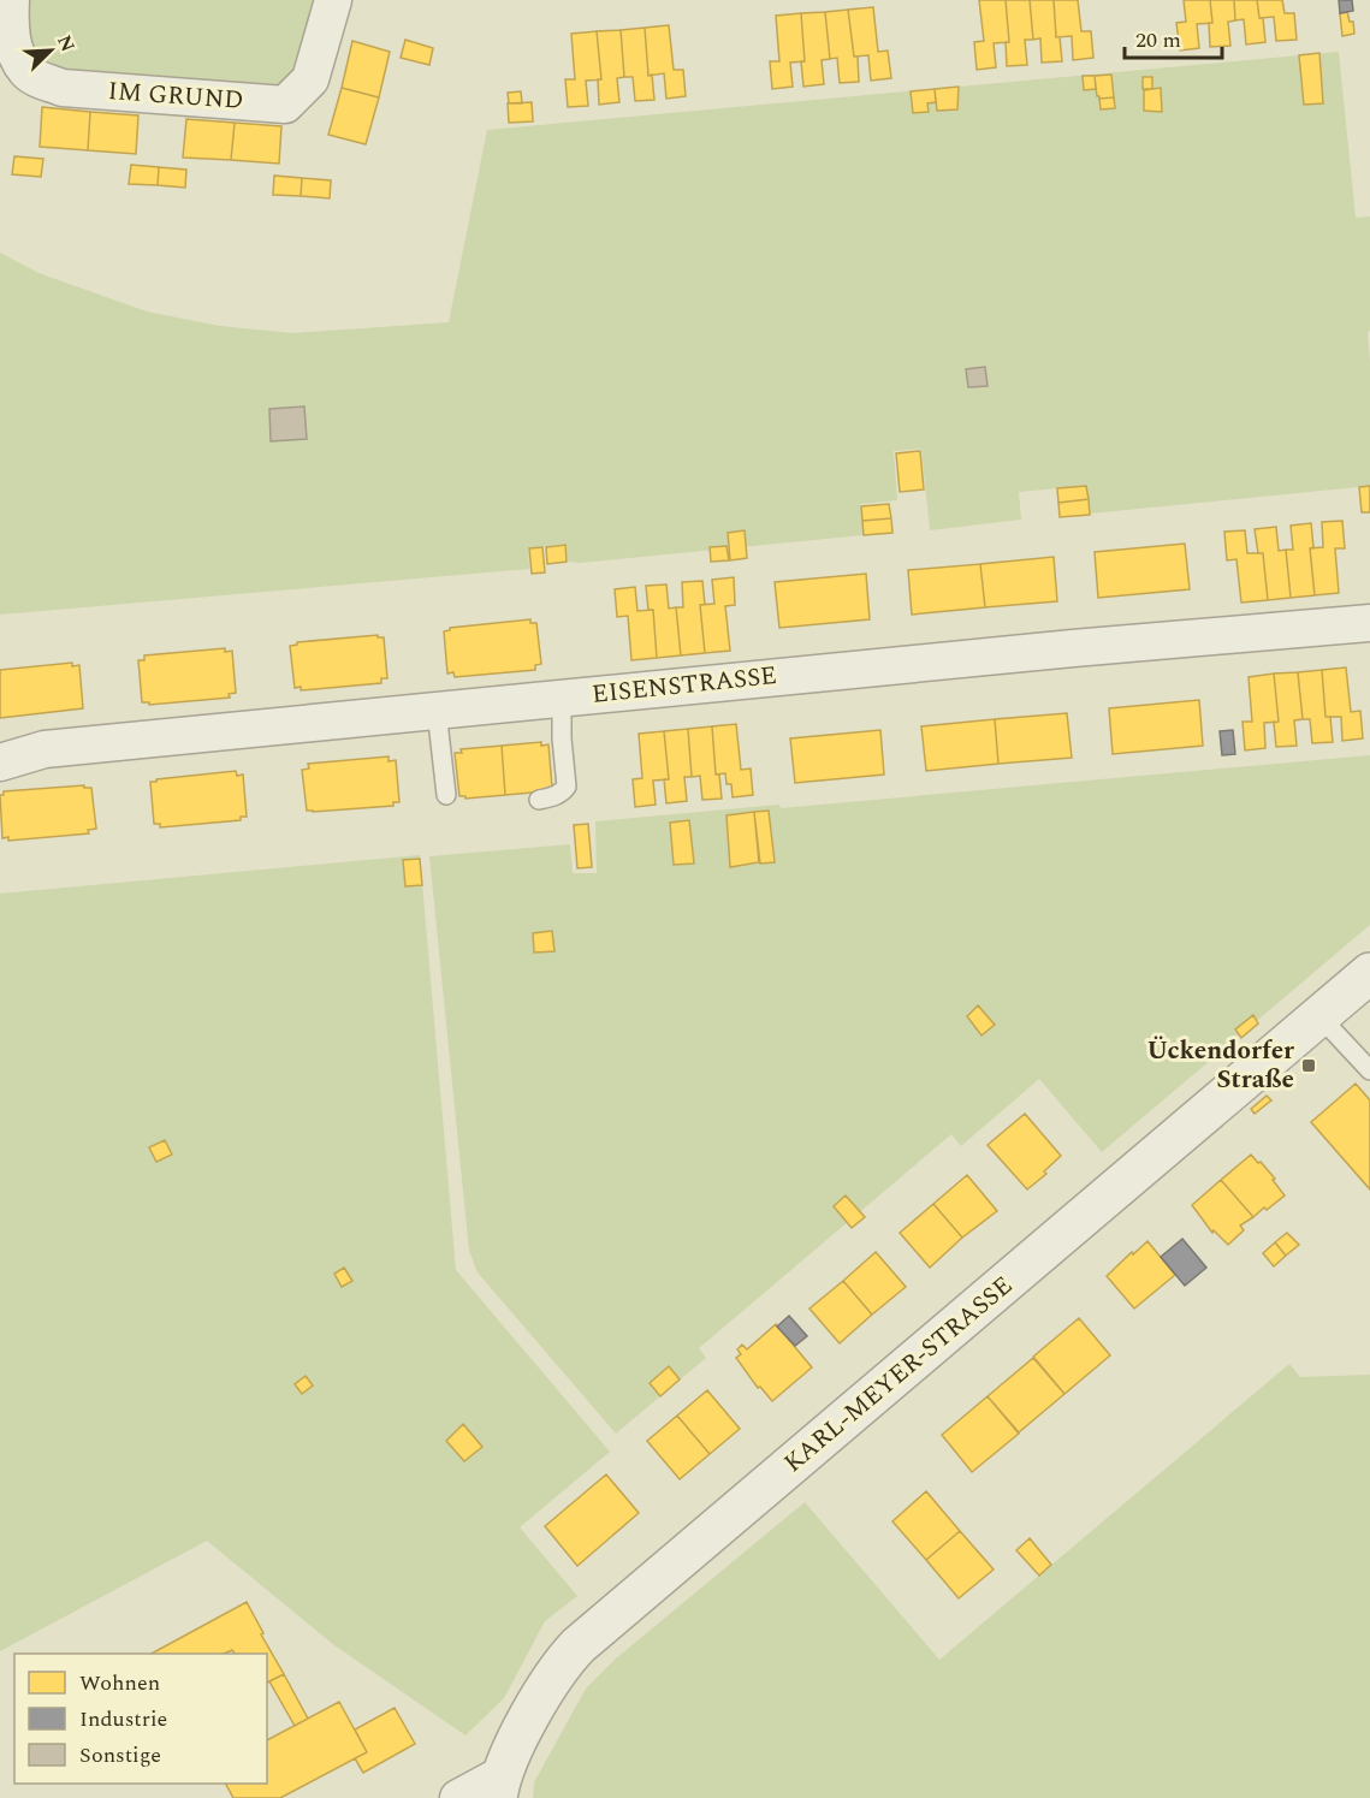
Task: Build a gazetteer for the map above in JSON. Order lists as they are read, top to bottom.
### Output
{
  "streets": {
    "street": ["IM GRUND", "EISENSTRASSE", "KARL-MEYER-STRASSE"]
  },
  "places": {
    "transit": ["Ückendorfer Straße"]
  },
  "legend": ["Wohnen", "Industrie", "Sonstige"],
  "scale_bar": "20 m",
  "north": "top right"
}
